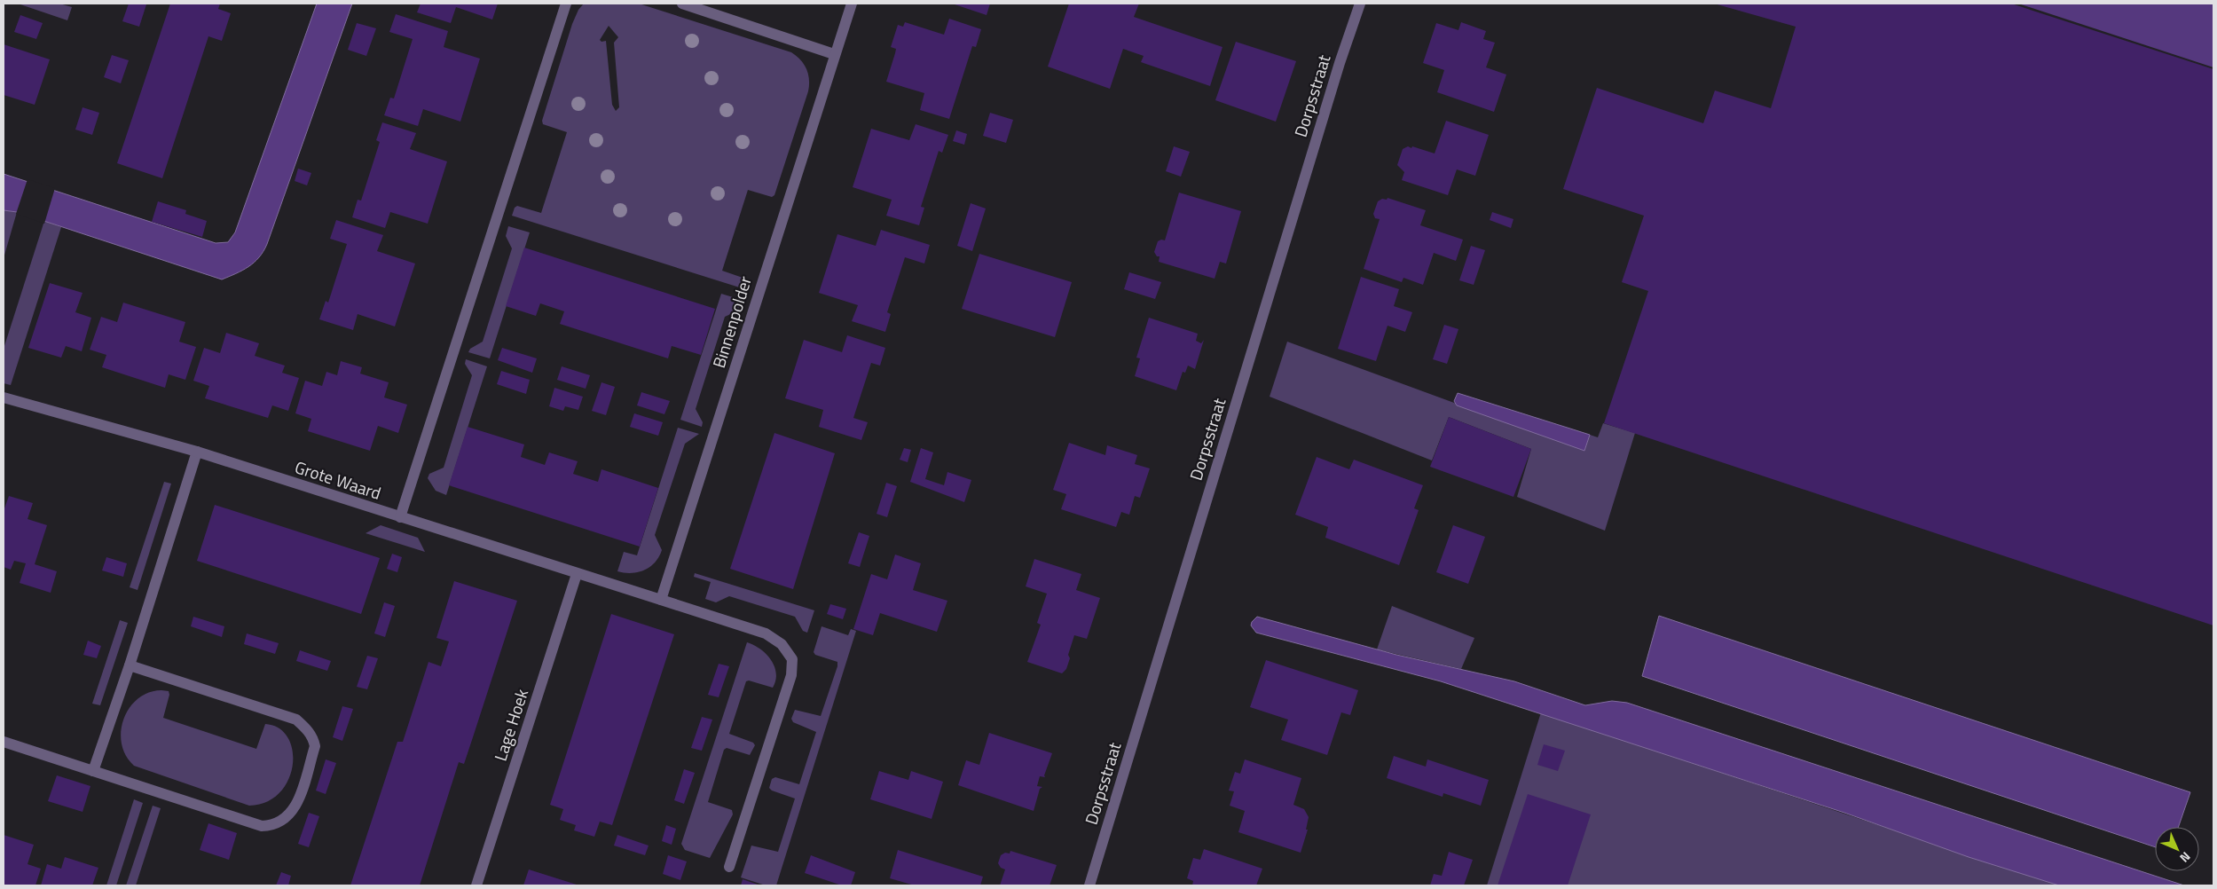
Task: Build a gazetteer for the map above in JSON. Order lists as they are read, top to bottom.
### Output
{
  "streets": {
    "street": [
      "Dorpsstraat",
      "Binnenpolder",
      "Grote Waard",
      "Lage Hoek"
    ]
  },
  "crossings": [
    ["Binnenpolder", "Grote Waard"],
    ["Grote Waard", "Lage Hoek"]
  ],
  "north": "bottom right"
}
